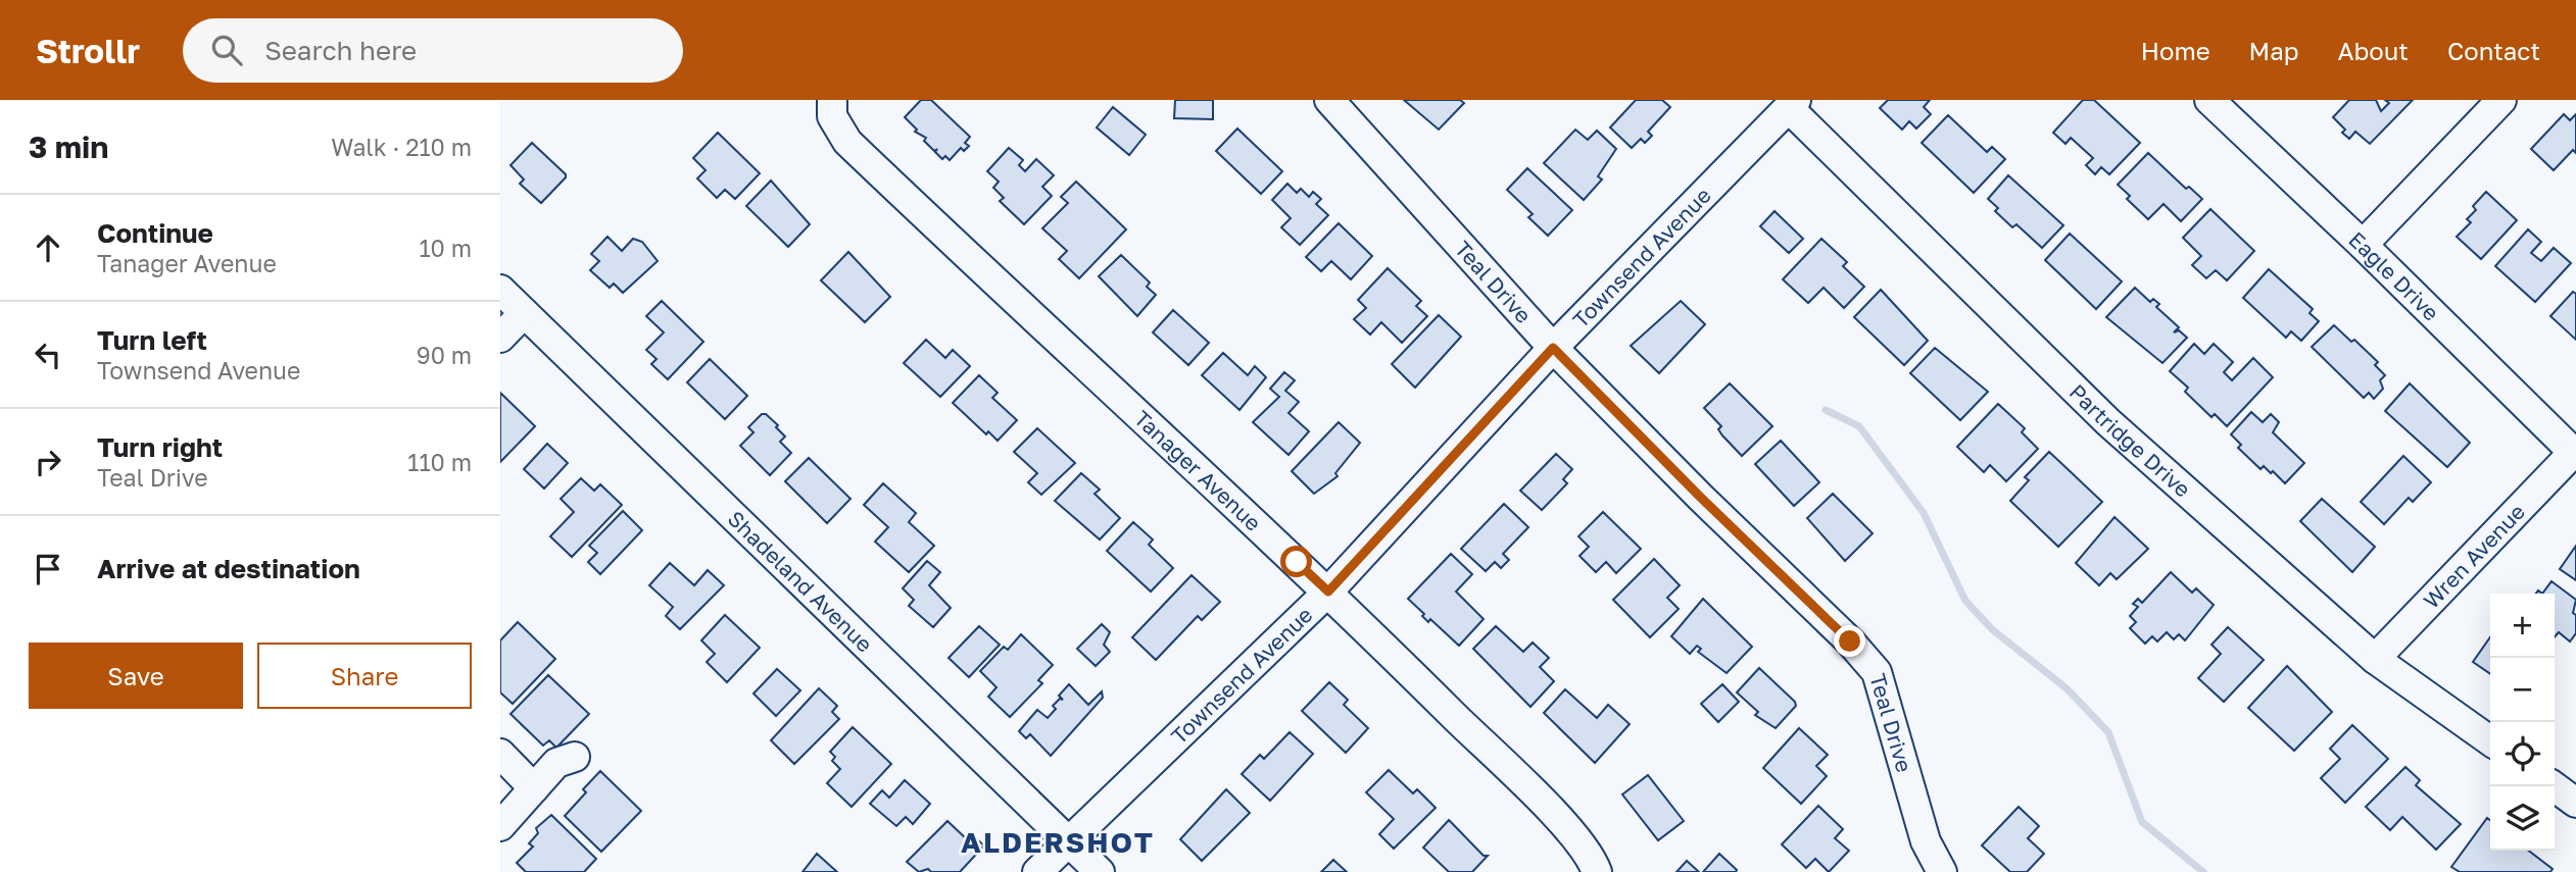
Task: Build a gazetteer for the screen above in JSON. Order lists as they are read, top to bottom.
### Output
{
  "streets": {
    "street": [
      "Townsend Avenue",
      "Eagle Drive",
      "Teal Drive",
      "Partridge Drive",
      "Tanager Avenue",
      "Wren Avenue",
      "Shadeland Avenue"
    ]
  },
  "crossings": [
    ["Townsend Avenue", "Teal Drive"],
    ["Townsend Avenue", "Partridge Drive"],
    ["Townsend Avenue", "Tanager Avenue"],
    ["Townsend Avenue", "Shadeland Avenue"],
    ["Eagle Drive", "Wren Avenue"],
    ["Partridge Drive", "Wren Avenue"]
  ],
  "districts": ["ALDERSHOT"],
  "page": {
    "header": "Strollr",
    "search": "Search here",
    "nav": [
      "Home",
      "Map",
      "About",
      "Contact"
    ],
    "heading": ["3 min", "Walk · 210 m"],
    "list": [
      ["Continue", "Tanager Avenue", "10 m"],
      ["Turn left", "Townsend Avenue", "90 m"],
      ["Turn right", "Teal Drive", "110 m"],
      "Arrive at destination"
    ],
    "map_buttons": ["+", "−"],
    "buttons": ["Save", "Share"]
  }
}
